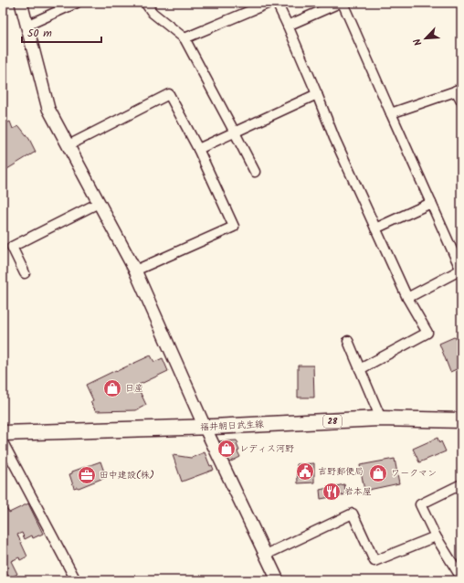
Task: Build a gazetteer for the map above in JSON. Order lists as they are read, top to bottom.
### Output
{
  "streets": {
    "main road": ["28", "福井朝日武生線"]
  },
  "places": {
    "shop": ["日産", "レディス河野", "ワークマン"],
    "public building": ["吉野郵便局"],
    "office": ["田中建設(株)"],
    "restaurant": ["岩本屋"]
  },
  "scale_bar": "50 m",
  "north": "bottom left"
}
